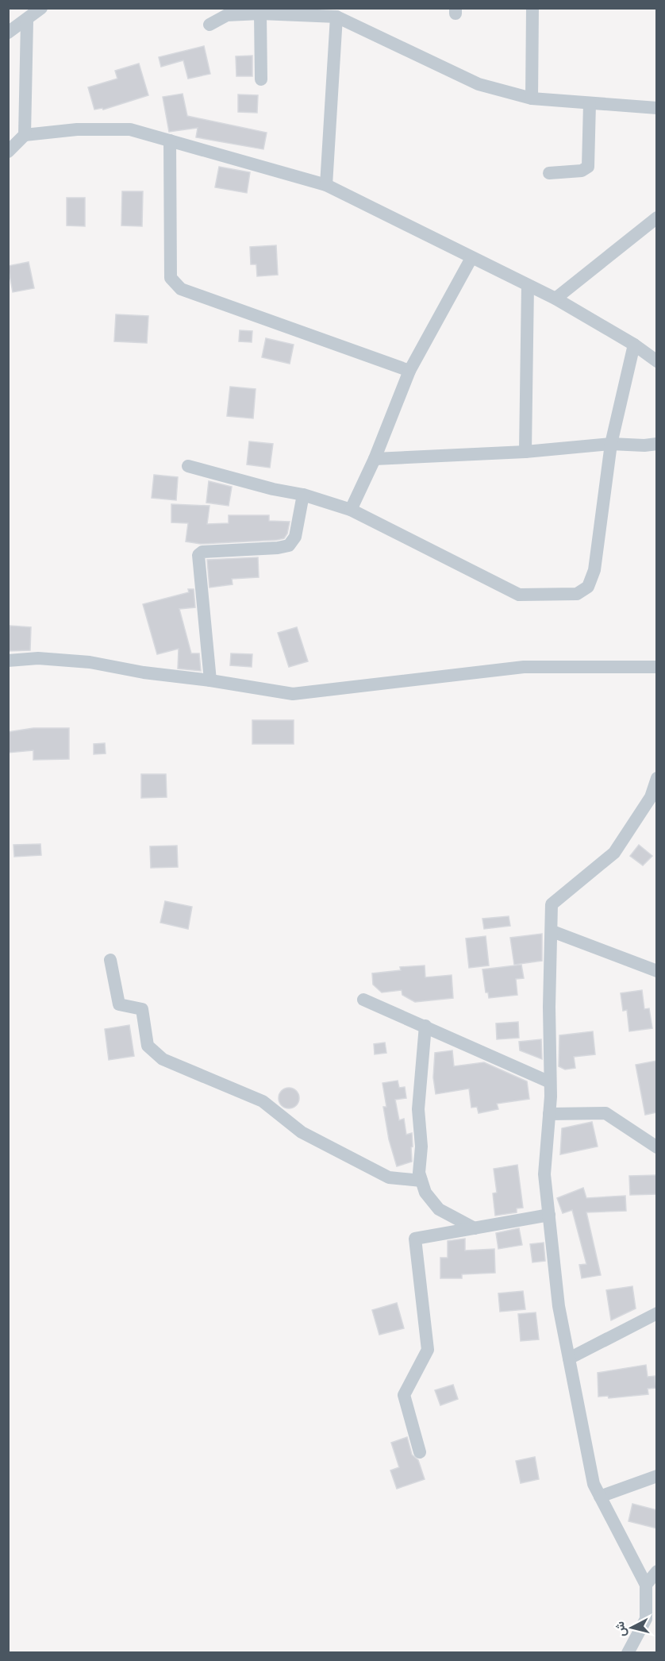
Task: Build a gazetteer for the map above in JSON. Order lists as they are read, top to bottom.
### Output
{
  "north": "left"
}
